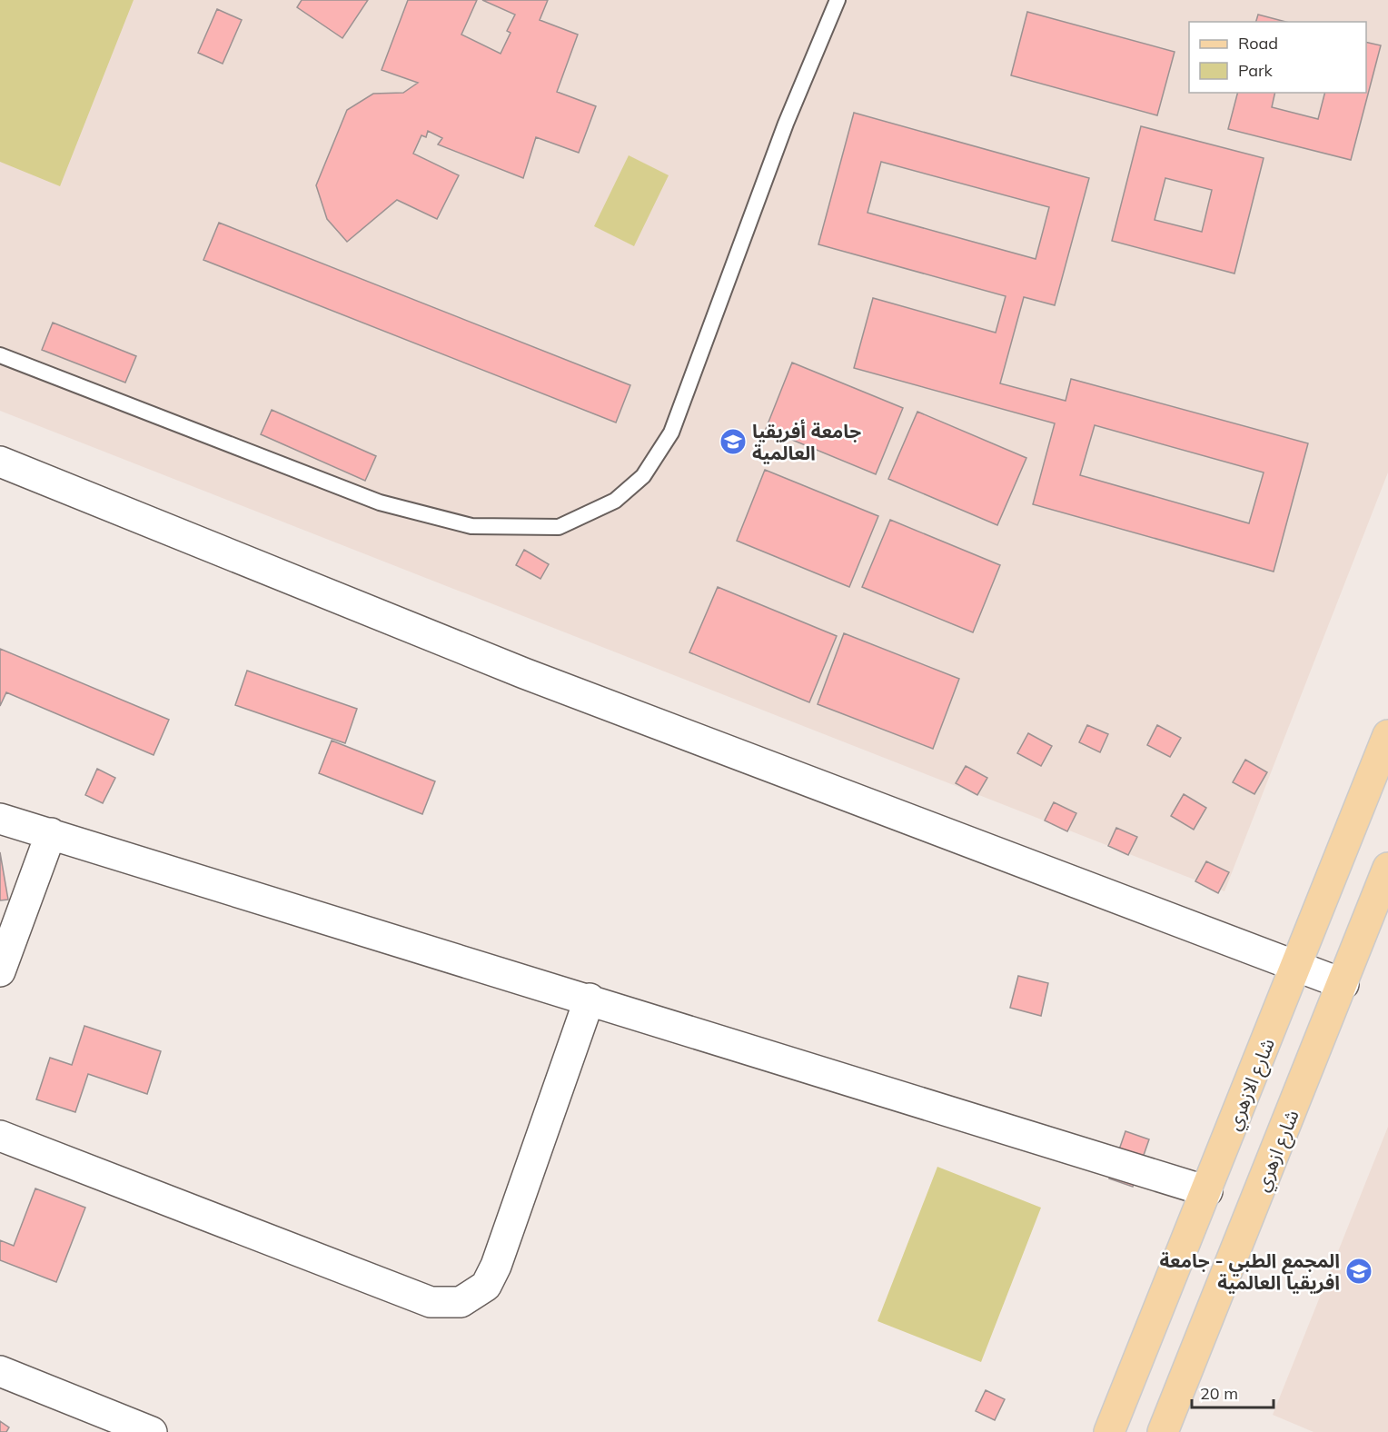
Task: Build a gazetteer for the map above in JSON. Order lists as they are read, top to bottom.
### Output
{
  "streets": {
    "main road": ["شارع الازهري", "شارع ازهري"]
  },
  "places": {
    "school or university": ["جامعة أفريقيا العالمية", "المجمع الطبي - جامعة افريقيا العالمية"]
  },
  "legend": ["Road", "Park"],
  "scale_bar": "20 m"
}
